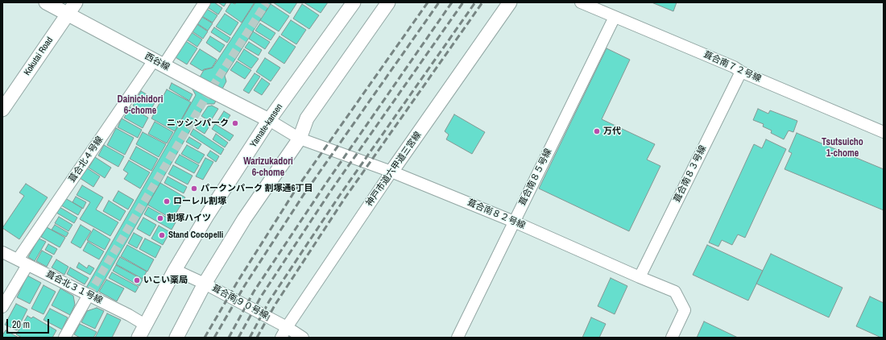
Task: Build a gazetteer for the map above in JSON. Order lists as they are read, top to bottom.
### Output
{
  "streets": {
    "street": [
      "Kokutai Road",
      "西谷線",
      "葺合南７２号線",
      "Yamate-kansen",
      "葺合北４号線",
      "神戸市道六甲道三宮線",
      "葺合南８３号線",
      "葺合南８５号線",
      "葺合南８２号線",
      "葺合北３１号線",
      "葺合南９０号線"
    ]
  },
  "crossings": [
    ["Kokutai Road", "西谷線"],
    ["西谷線", "Yamate-kansen"],
    ["西谷線", "葺合北４号線"],
    ["西谷線", "葺合南８２号線"],
    ["葺合南７２号線", "葺合南８３号線"],
    ["葺合南７２号線", "葺合南８５号線"],
    ["Yamate-kansen", "葺合南８２号線"],
    ["Yamate-kansen", "葺合北３１号線"],
    ["Yamate-kansen", "葺合南９０号線"],
    ["葺合北４号線", "葺合北３１号線"],
    ["神戸市道六甲道三宮線", "葺合南８２号線"],
    ["神戸市道六甲道三宮線", "葺合南９０号線"],
    ["葺合南８３号線", "葺合南８２号線"],
    ["葺合南８５号線", "葺合南８２号線"]
  ],
  "districts": ["Dainichidori 6-chome", "Tsutsuicho 1-chome", "Warizukadori 6-chome"],
  "places": [
    "ニッシンパーク",
    "万代",
    "パークンパーク 割塚通6丁目",
    "ローレル割塚",
    "割塚ハイツ",
    "Stand Cocopelli",
    "いこい薬局"
  ],
  "scale_bar": "20 m"
}
